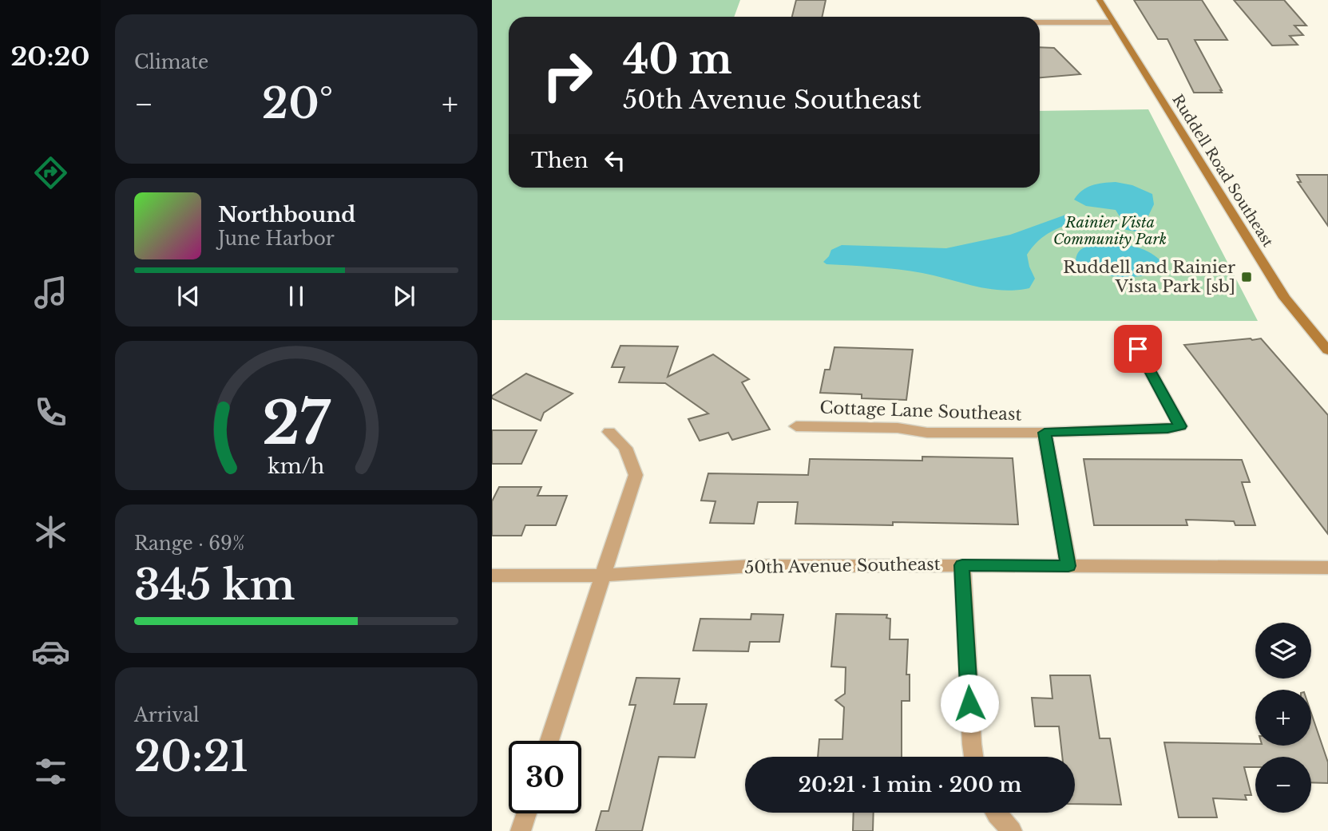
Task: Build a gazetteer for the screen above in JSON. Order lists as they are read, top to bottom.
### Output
{
  "streets": {
    "main road": ["Ruddell Road Southeast"],
    "street": ["Cottage Lane Southeast", "50th Avenue Southeast"]
  },
  "crossings": [
    ["Cottage Lane Southeast", "50th Avenue Southeast"]
  ],
  "parks": ["Rainier Vista Community Park"],
  "places": {
    "transit": ["Ruddell and Rainier Vista Park [sb]"]
  },
  "page": {
    "tabs": "20:20",
    "tile": [
      "Climate",
      ["Range · 69%", "345 km"],
      ["Arrival", "20:21"]
    ],
    "turn": ["40 m", "50th Avenue Southeast"],
    "heat": ["−", "20°", "+"],
    "then": "Then",
    "song": ["Northbound", "June Harbor"],
    "map_buttons": ["+", "−"],
    "limit": "30",
    "trip": "20:21 · 1 min · 200 m",
    "gauge": ["27", "km/h"]
  }
}
